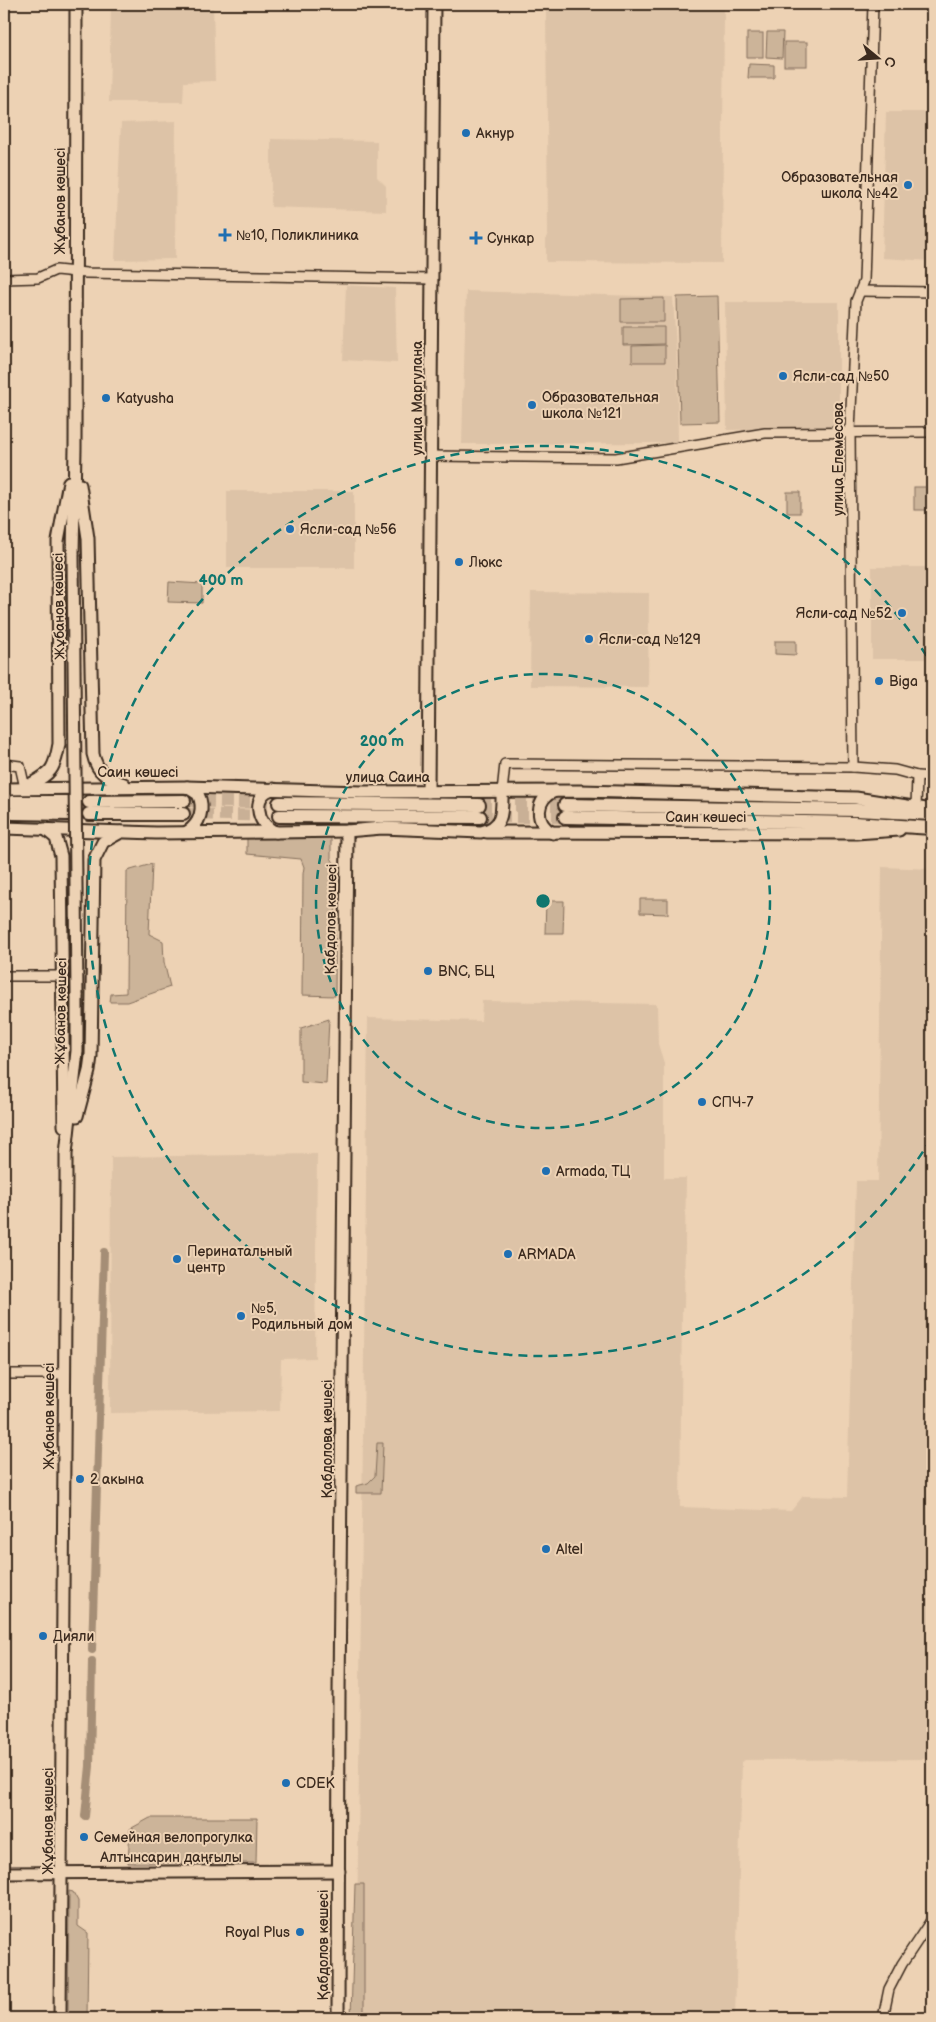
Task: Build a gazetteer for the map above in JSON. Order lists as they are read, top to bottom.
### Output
{
  "streets": {
    "main road": [
      "Жұбанов көшесі",
      "улица Маргулана",
      "Саин көшесі",
      "улица Саина",
      "Қабдолов көшесі",
      "Қабдолова көшесі",
      "Алтынсарин даңғылы"
    ],
    "street": ["улица Елемесова"]
  },
  "crossings": [
    ["Жұбанов көшесі", "Алтынсарин даңғылы"],
    ["улица Маргулана", "улица Саина"],
    ["Саин көшесі", "улица Саина"],
    ["Саин көшесі", "Қабдолов көшесі"],
    ["Қабдолов көшесі", "Қабдолова көшесі"],
    ["Қабдолов көшесі", "Алтынсарин даңғылы"],
    ["Қабдолова көшесі", "Алтынсарин даңғылы"]
  ],
  "places": {
    "other": [
      "Акнур",
      "Образовательная школа №42",
      "Ясли-сад №50",
      "Katyusha",
      "Образовательная школа №121",
      "Ясли-сад №56",
      "Люкс",
      "Ясли-сад №52",
      "Ясли-сад №129",
      "Biga",
      "BNC, БЦ",
      "СПЧ-7",
      "Armada, ТЦ",
      "ARMADA",
      "Перинатальный центр",
      "№5, Родильный дом",
      "2 акына",
      "Altel",
      "Дияли",
      "CDEK",
      "Семейная велопрогулка",
      "Royal Plus"
    ],
    "health": ["№10, Поликлиника", "Сункар"]
  },
  "north": "right",
  "rings": ["400 m", "200 m"]
}
